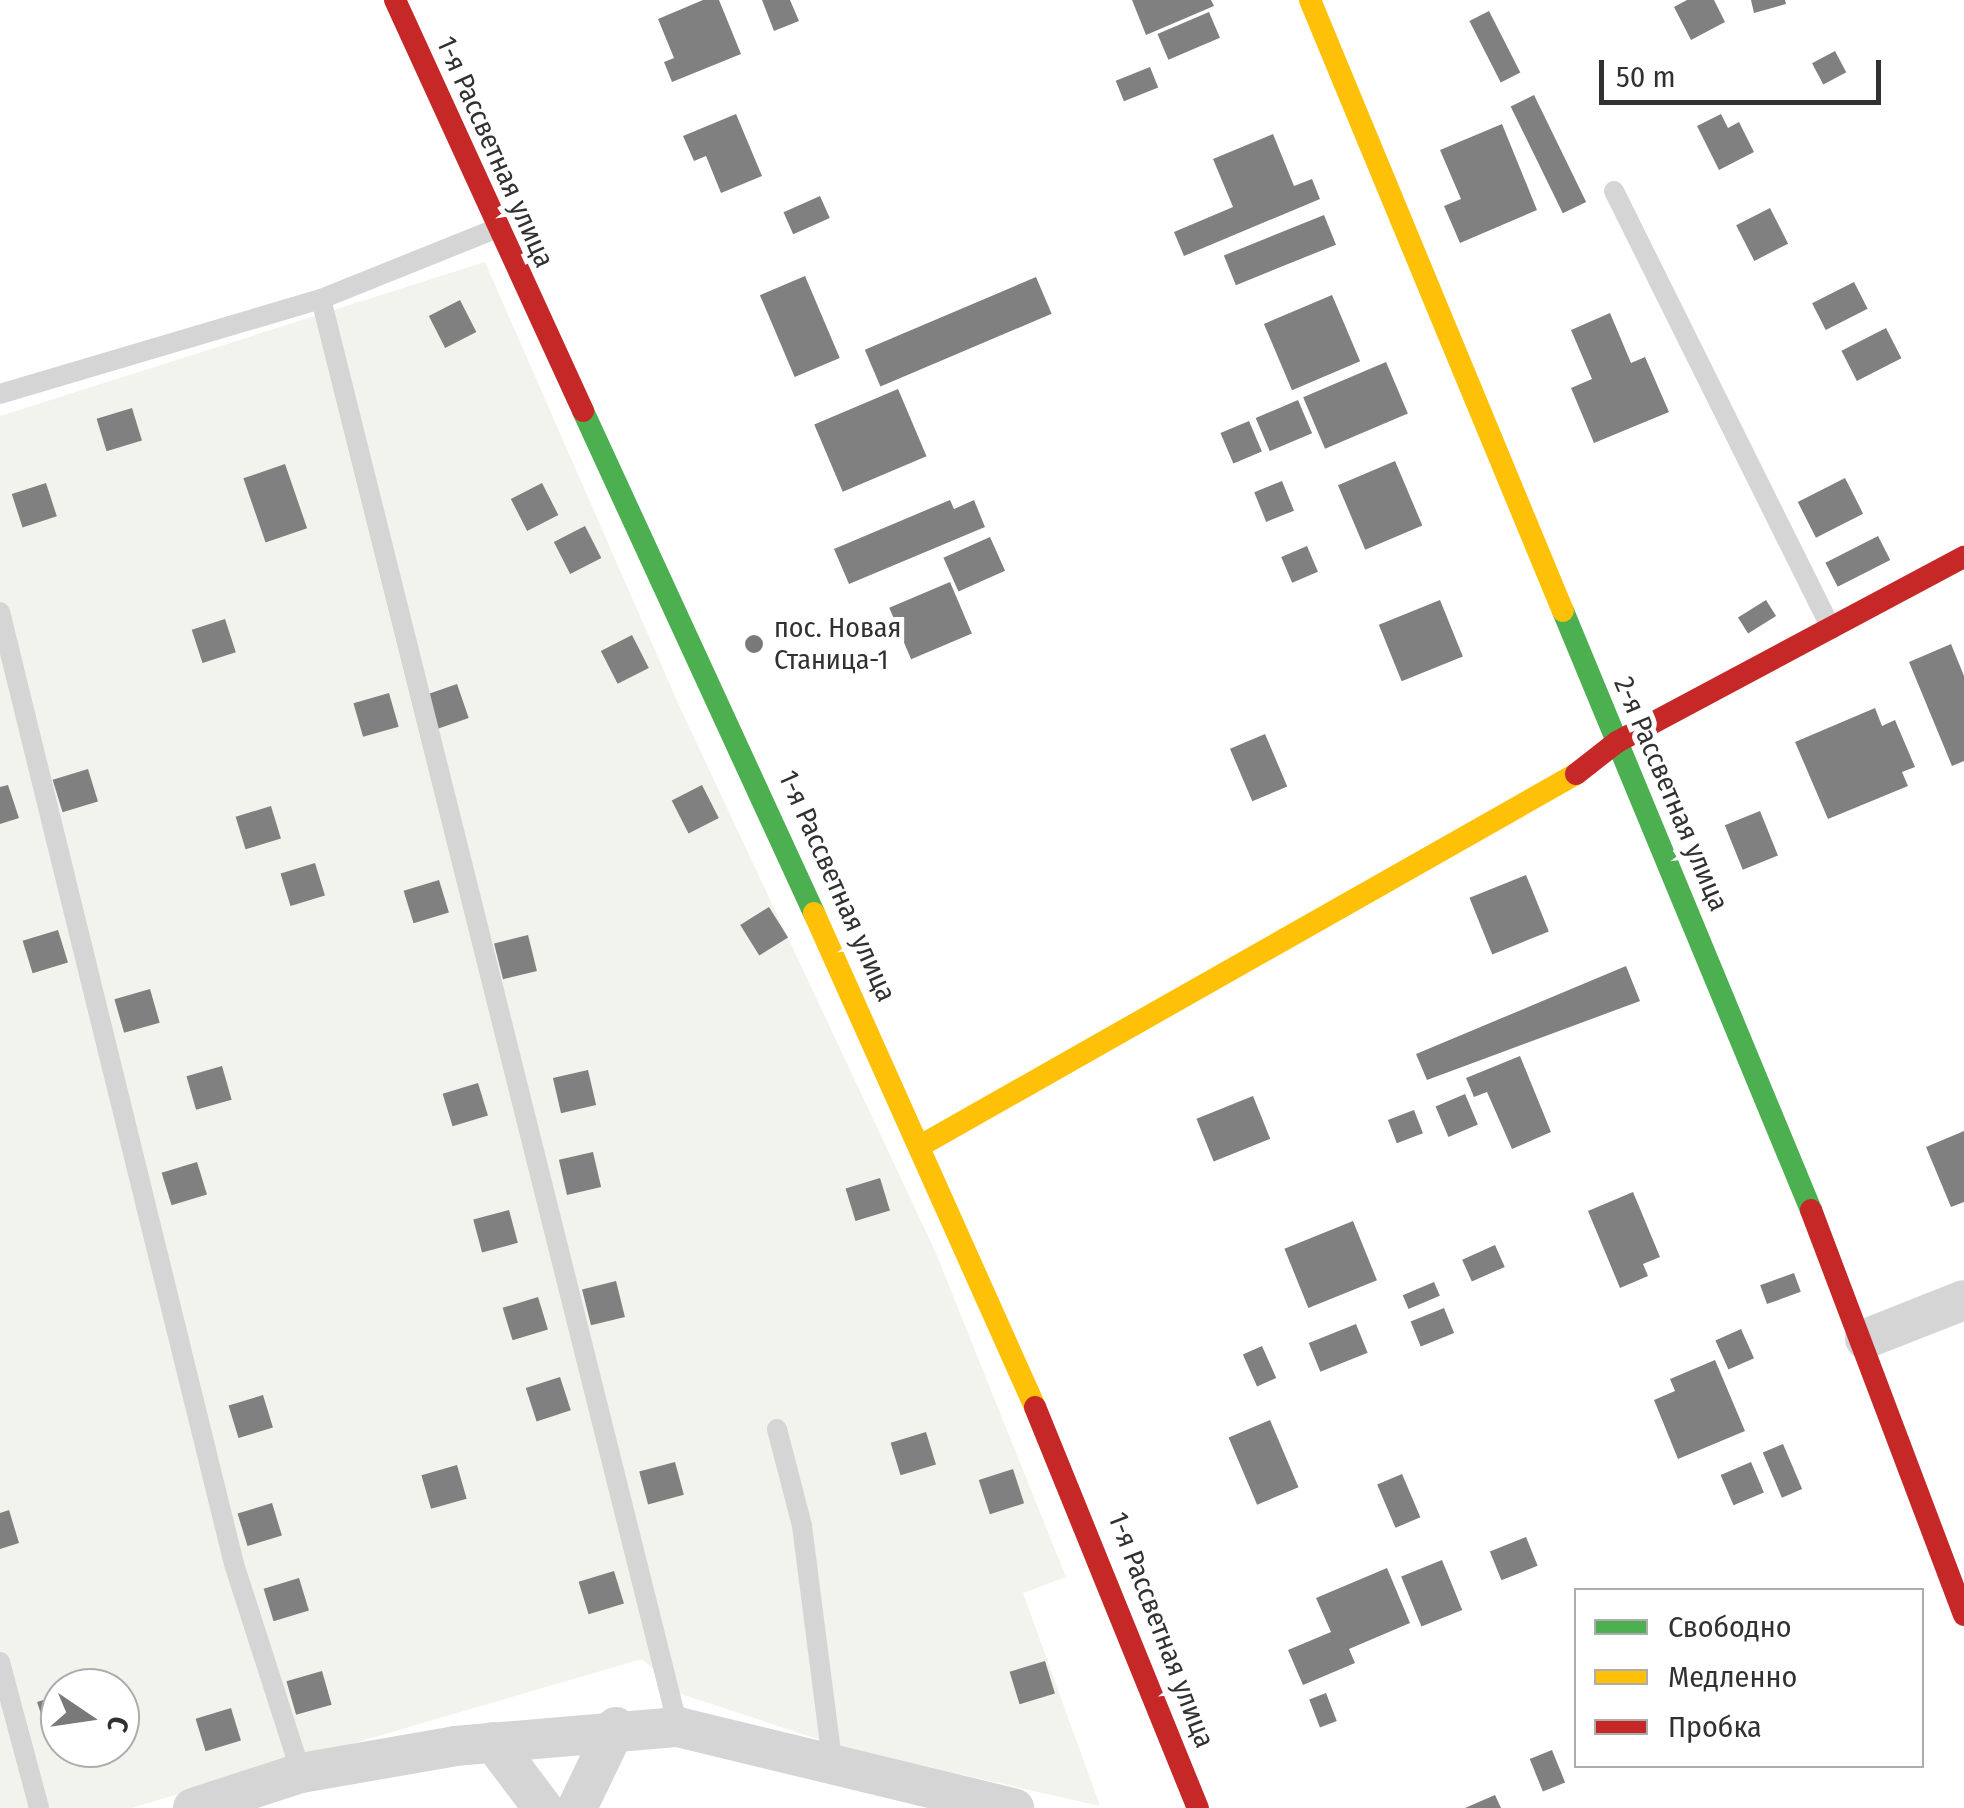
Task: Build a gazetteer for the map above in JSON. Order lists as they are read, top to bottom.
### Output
{
  "streets": {
    "street": ["1-я Рассветная улица", "2-я Рассветная улица"]
  },
  "places": ["пос. Новая Станица-1"],
  "legend": ["Свободно", "Медленно", "Пробка"],
  "scale_bar": "50 m",
  "north": "right"
}
